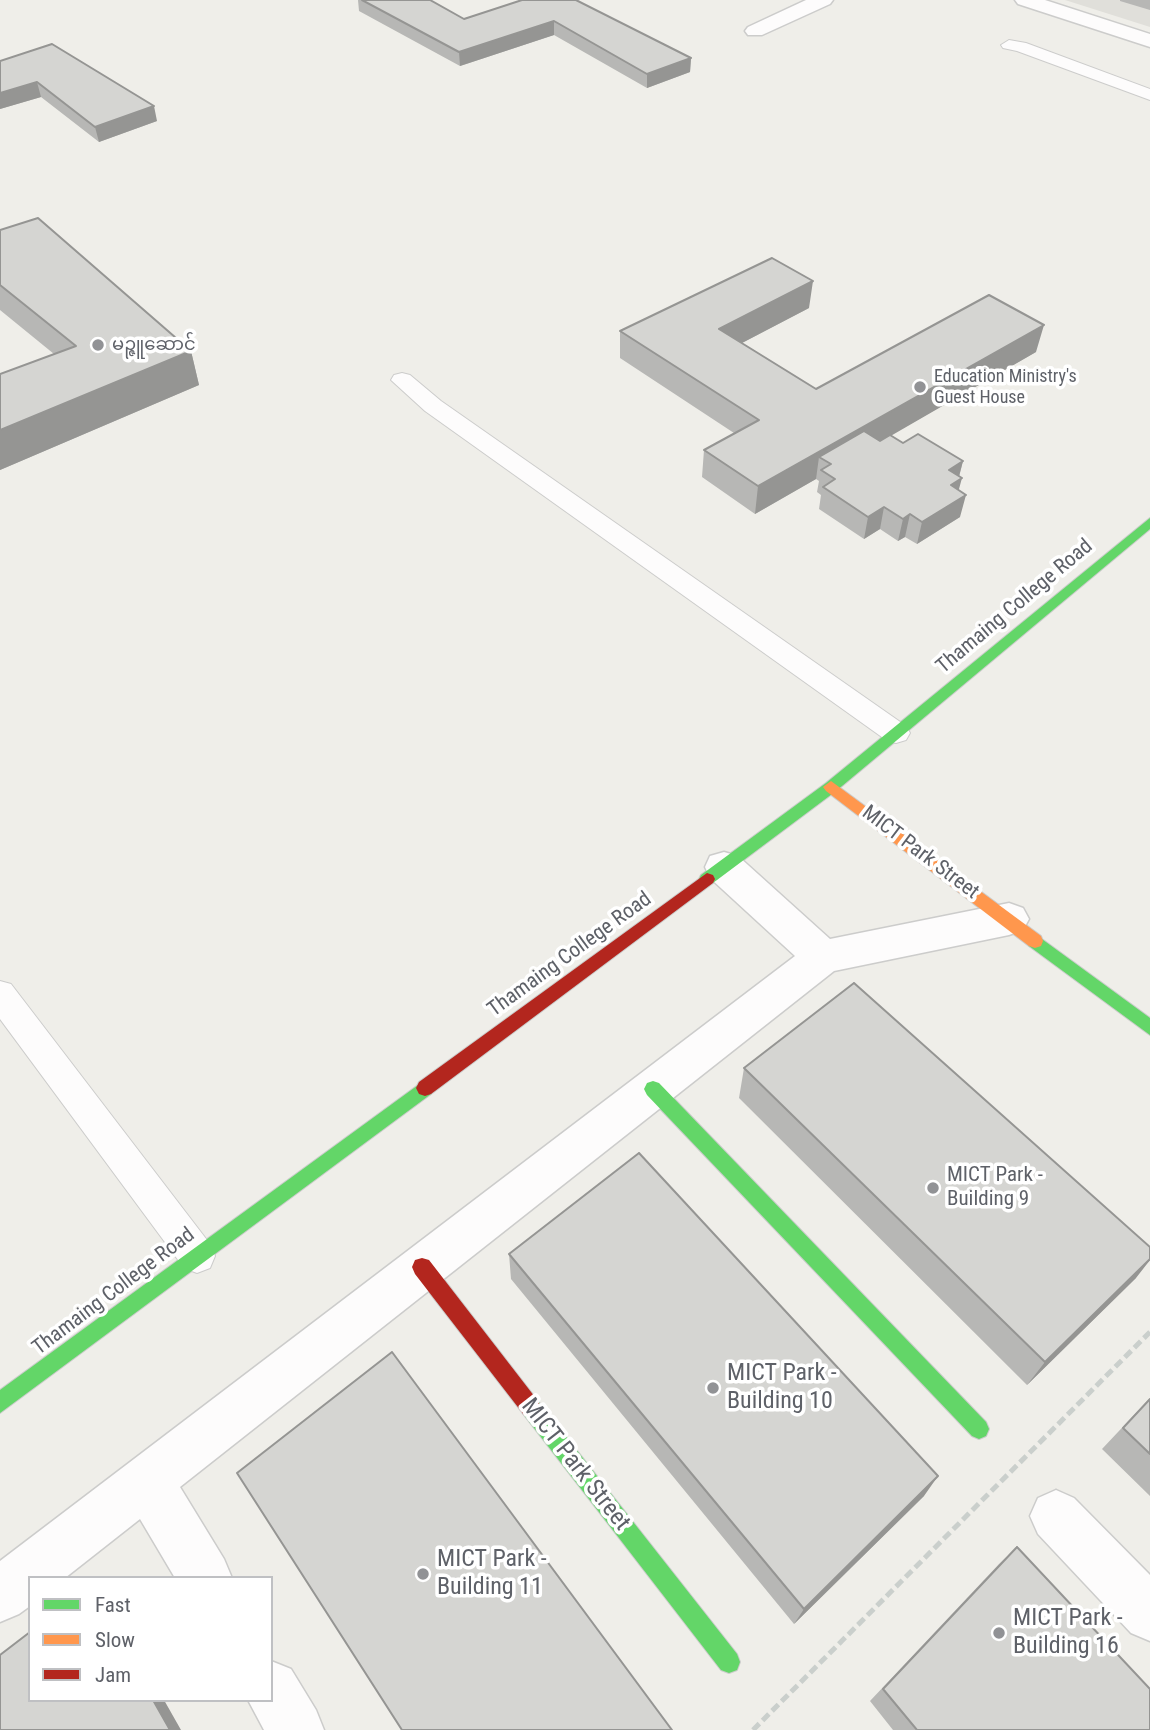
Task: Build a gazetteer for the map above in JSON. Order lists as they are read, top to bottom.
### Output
{
  "streets": {
    "street": ["Thamaing College Road", "MICT Park Street"]
  },
  "crossings": [
    ["Thamaing College Road", "MICT Park Street"]
  ],
  "places": [
    "မဉ္ဇူဆောင်",
    "Education Ministry's Guest House",
    "MICT Park - Building 9",
    "MICT Park - Building 10",
    "MICT Park - Building 11",
    "MICT Park - Building 16"
  ],
  "legend": ["Fast", "Slow", "Jam"]
}
